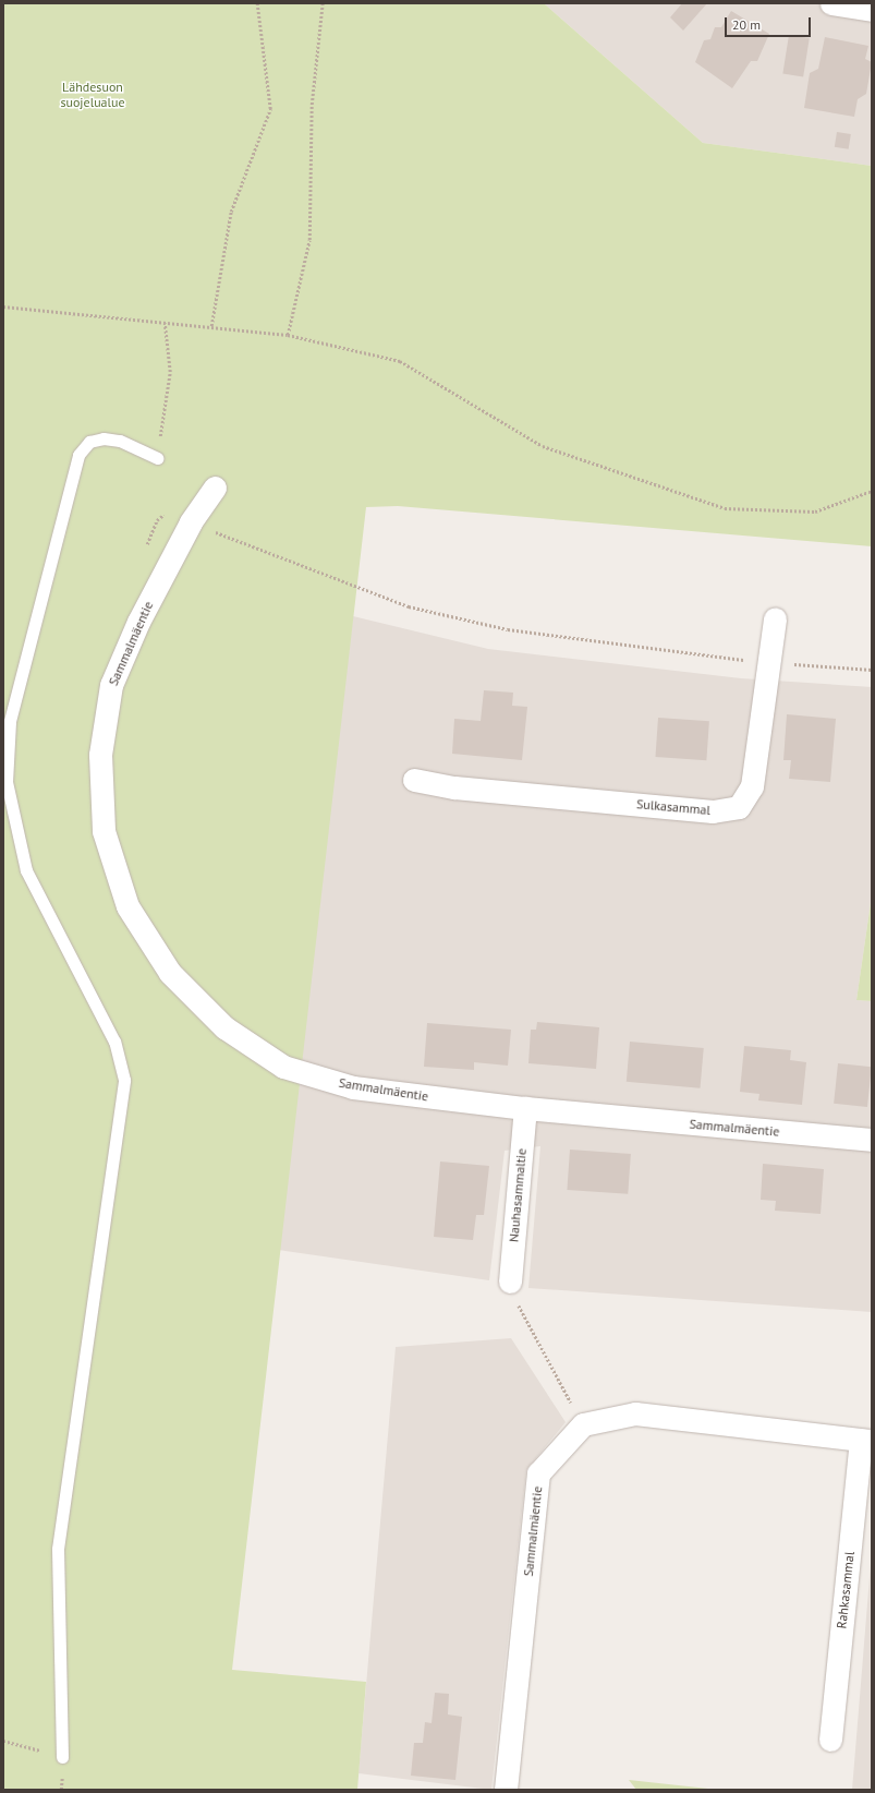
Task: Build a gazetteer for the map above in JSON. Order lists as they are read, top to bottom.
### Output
{
  "streets": {
    "street": [
      "Sammalmäentie",
      "Sulkasammal",
      "Nauhasammaltie",
      "Rahkasammal"
    ]
  },
  "crossings": [
    ["Sammalmäentie", "Nauhasammaltie"]
  ],
  "parks": ["Lähdesuon suojelualue"],
  "scale_bar": "20 m"
}
